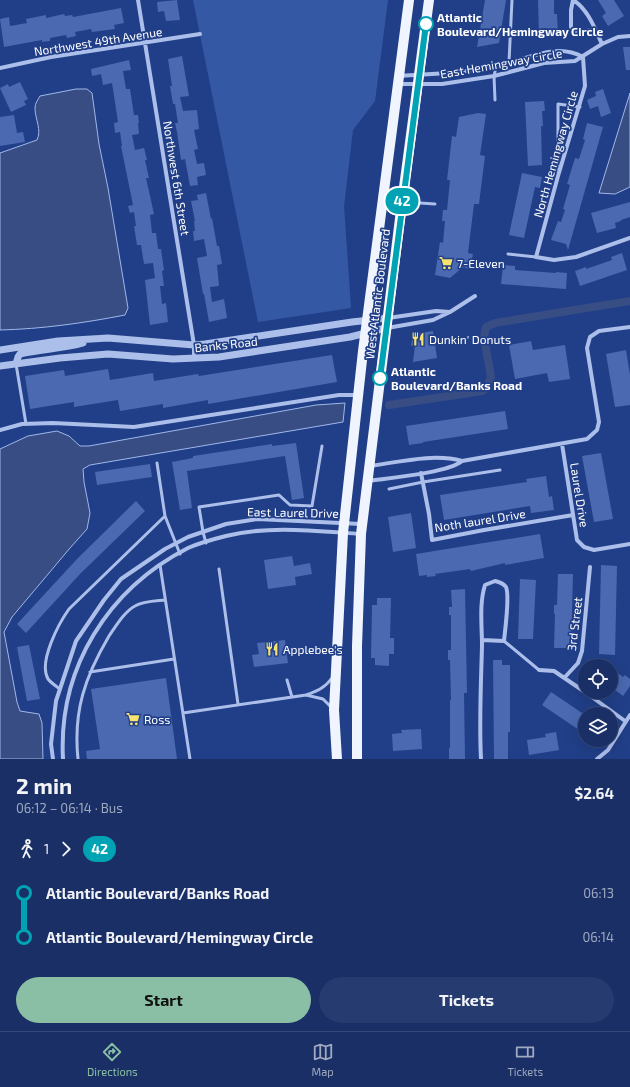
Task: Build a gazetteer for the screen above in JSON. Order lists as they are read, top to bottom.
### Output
{
  "streets": {
    "main road": ["West Atlantic Boulevard"],
    "street": [
      "Northwest 49th Avenue",
      "East Hemingway Circle",
      "North Hemingway Circle",
      "Northwest 6th Street",
      "Banks Road",
      "Laurel Drive",
      "East Laurel Drive",
      "Noth laurel Drive",
      "3rd Street"
    ]
  },
  "crossings": [
    ["Northwest 49th Avenue", "Northwest 6th Street"],
    ["East Hemingway Circle", "North Hemingway Circle"],
    ["East Hemingway Circle", "West Atlantic Boulevard"],
    ["Northwest 6th Street", "Banks Road"],
    ["West Atlantic Boulevard", "Banks Road"],
    ["West Atlantic Boulevard", "East Laurel Drive"],
    ["Laurel Drive", "Noth laurel Drive"]
  ],
  "places": {
    "other": ["Atlantic Boulevard/Hemingway Circle", "Atlantic Boulevard/Banks Road"],
    "supermarket": ["7-Eleven", "Ross"],
    "restaurant": ["Dunkin' Donuts", "Applebee's"]
  },
  "lines": ["bus line 42"],
  "page": {
    "on_map": "42",
    "heading": ["2 min", "06:12 – 06:14 · Bus", "$2.64"],
    "legs": ["1", "42"],
    "list": [
      {
        "name": "Atlantic Boulevard/Banks Road",
        "value": "06:13"
      },
      {
        "name": "Atlantic Boulevard/Hemingway Circle",
        "value": "06:14"
      }
    ],
    "buttons": ["Start", "Tickets"],
    "tabs": ["Directions", "Map", "Tickets"]
  }
}
